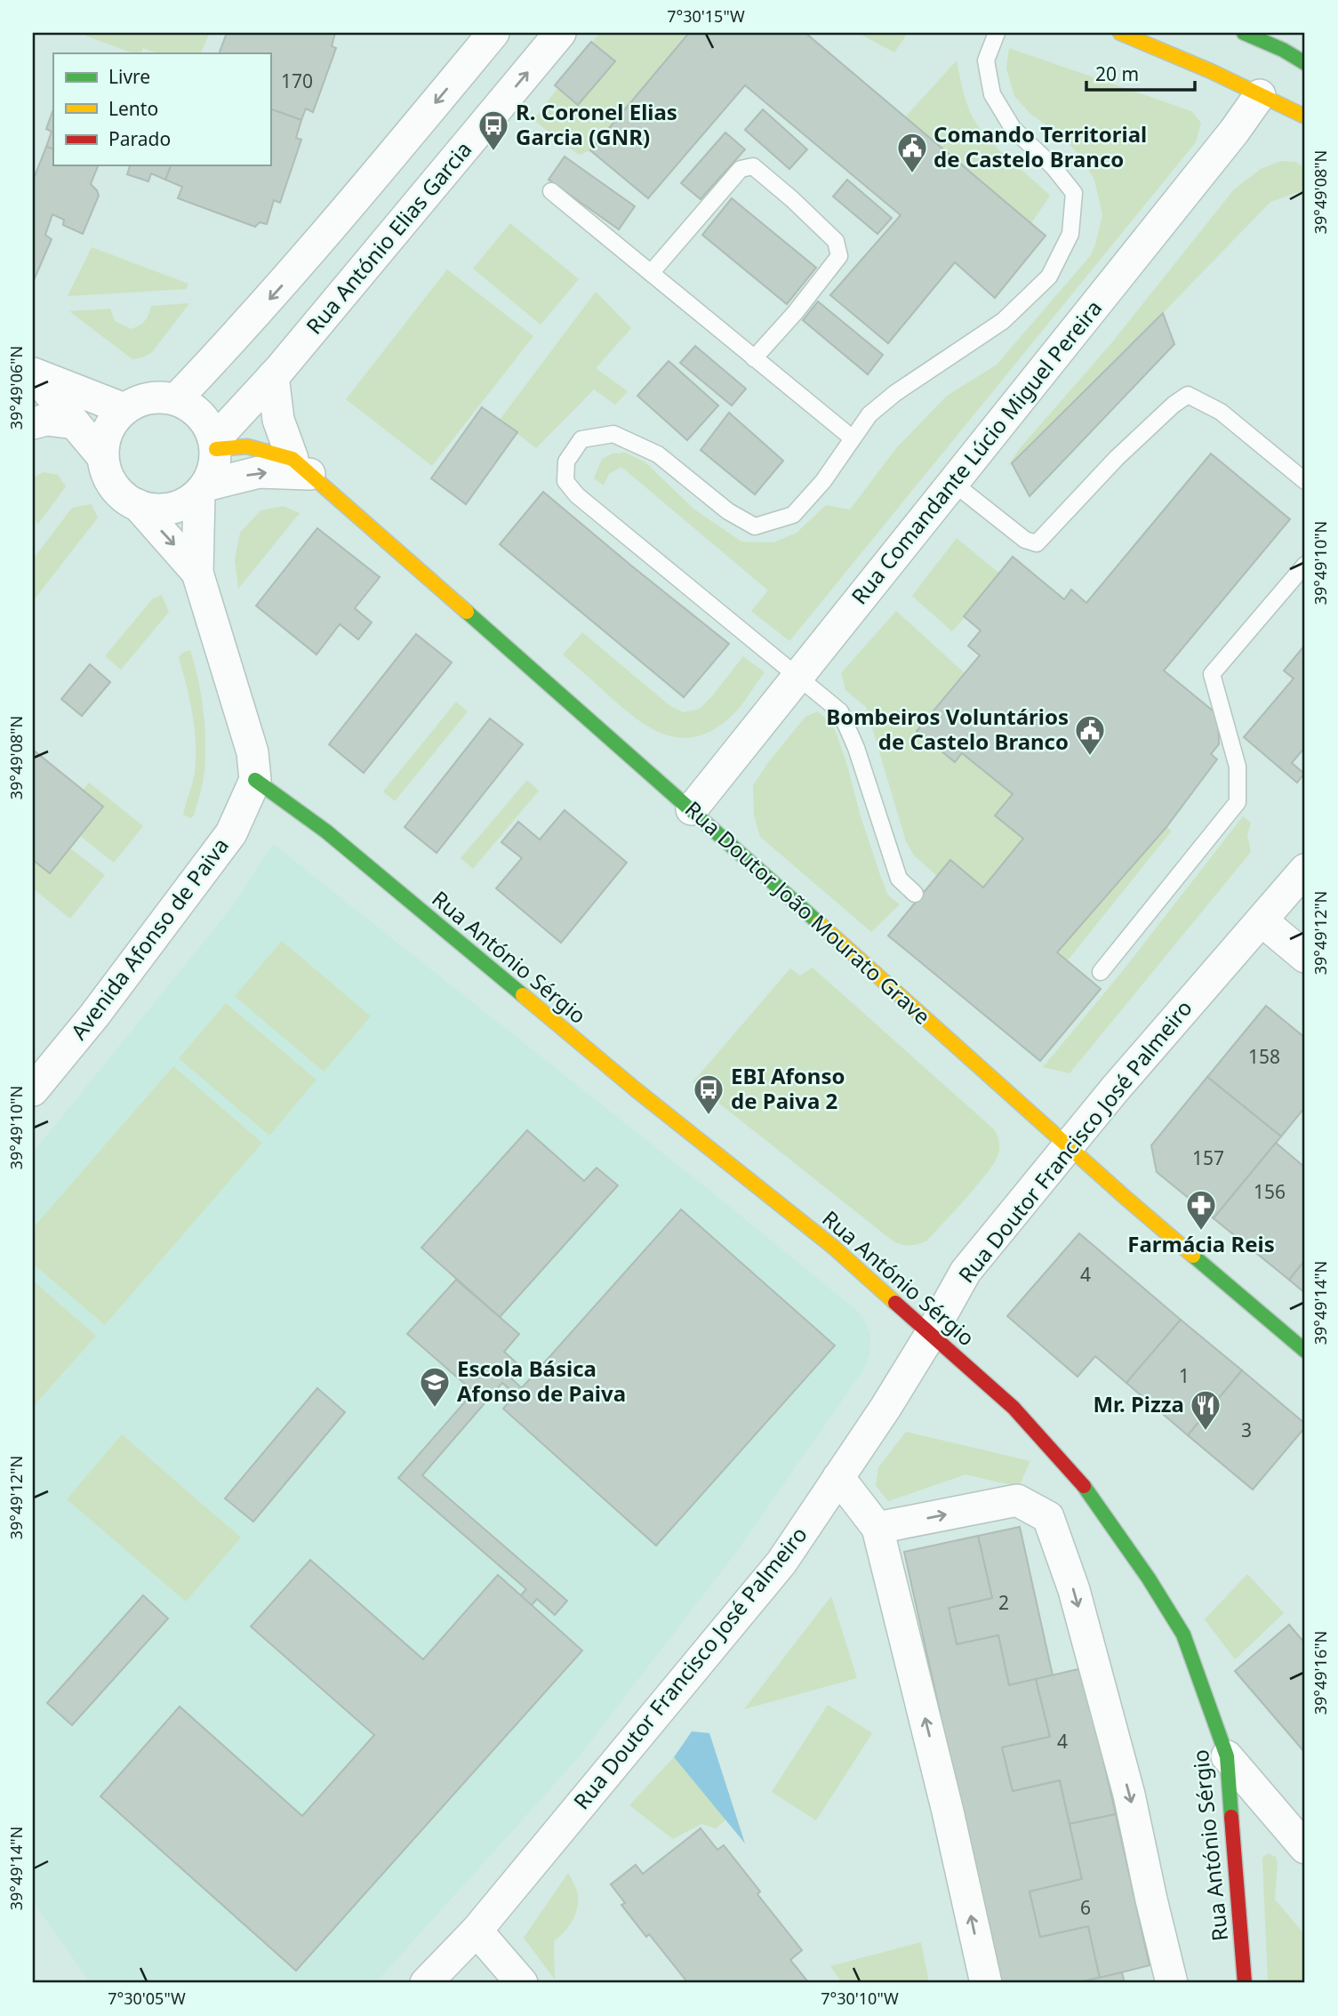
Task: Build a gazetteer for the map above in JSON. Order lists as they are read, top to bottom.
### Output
{
  "streets": {
    "street": [
      "Rua António Elias Garcia",
      "Rua Comandante Lúcio Miguel Pereira",
      "Rua Doutor João Mourato Grave",
      "Avenida Afonso de Paiva",
      "Rua António Sérgio",
      "Rua Doutor Francisco José Palmeiro"
    ]
  },
  "crossings": [
    ["Rua António Elias Garcia", "Rua Doutor João Mourato Grave"],
    ["Rua Comandante Lúcio Miguel Pereira", "Rua Doutor João Mourato Grave"],
    ["Rua Doutor João Mourato Grave", "Rua Doutor Francisco José Palmeiro"],
    ["Avenida Afonso de Paiva", "Rua António Sérgio"],
    ["Rua António Sérgio", "Rua Doutor Francisco José Palmeiro"]
  ],
  "places": {
    "bus stop": ["R. Coronel Elias Garcia (GNR)", "EBI Afonso de Paiva 2"],
    "public building": ["Comando Territorial de Castelo Branco", "Bombeiros Voluntários de Castelo Branco"],
    "pharmacy": ["Farmácia Reis"],
    "school or university": ["Escola Básica Afonso de Paiva"],
    "restaurant": ["Mr. Pizza"]
  },
  "house_numbers": [
    "170",
    "158",
    "157",
    "156",
    "4",
    "1",
    "3",
    "2",
    "4",
    "6"
  ],
  "legend": ["Livre", "Lento", "Parado"],
  "scale_bar": "20 m",
  "coordinates": [
    "7°30'15\"W",
    "39°49'08\"N",
    "39°49'06\"N",
    "39°49'10\"N",
    "39°49'12\"N",
    "39°49'14\"N",
    "39°49'16\"N",
    "7°30'05\"W",
    "7°30'10\"W"
  ]
}
